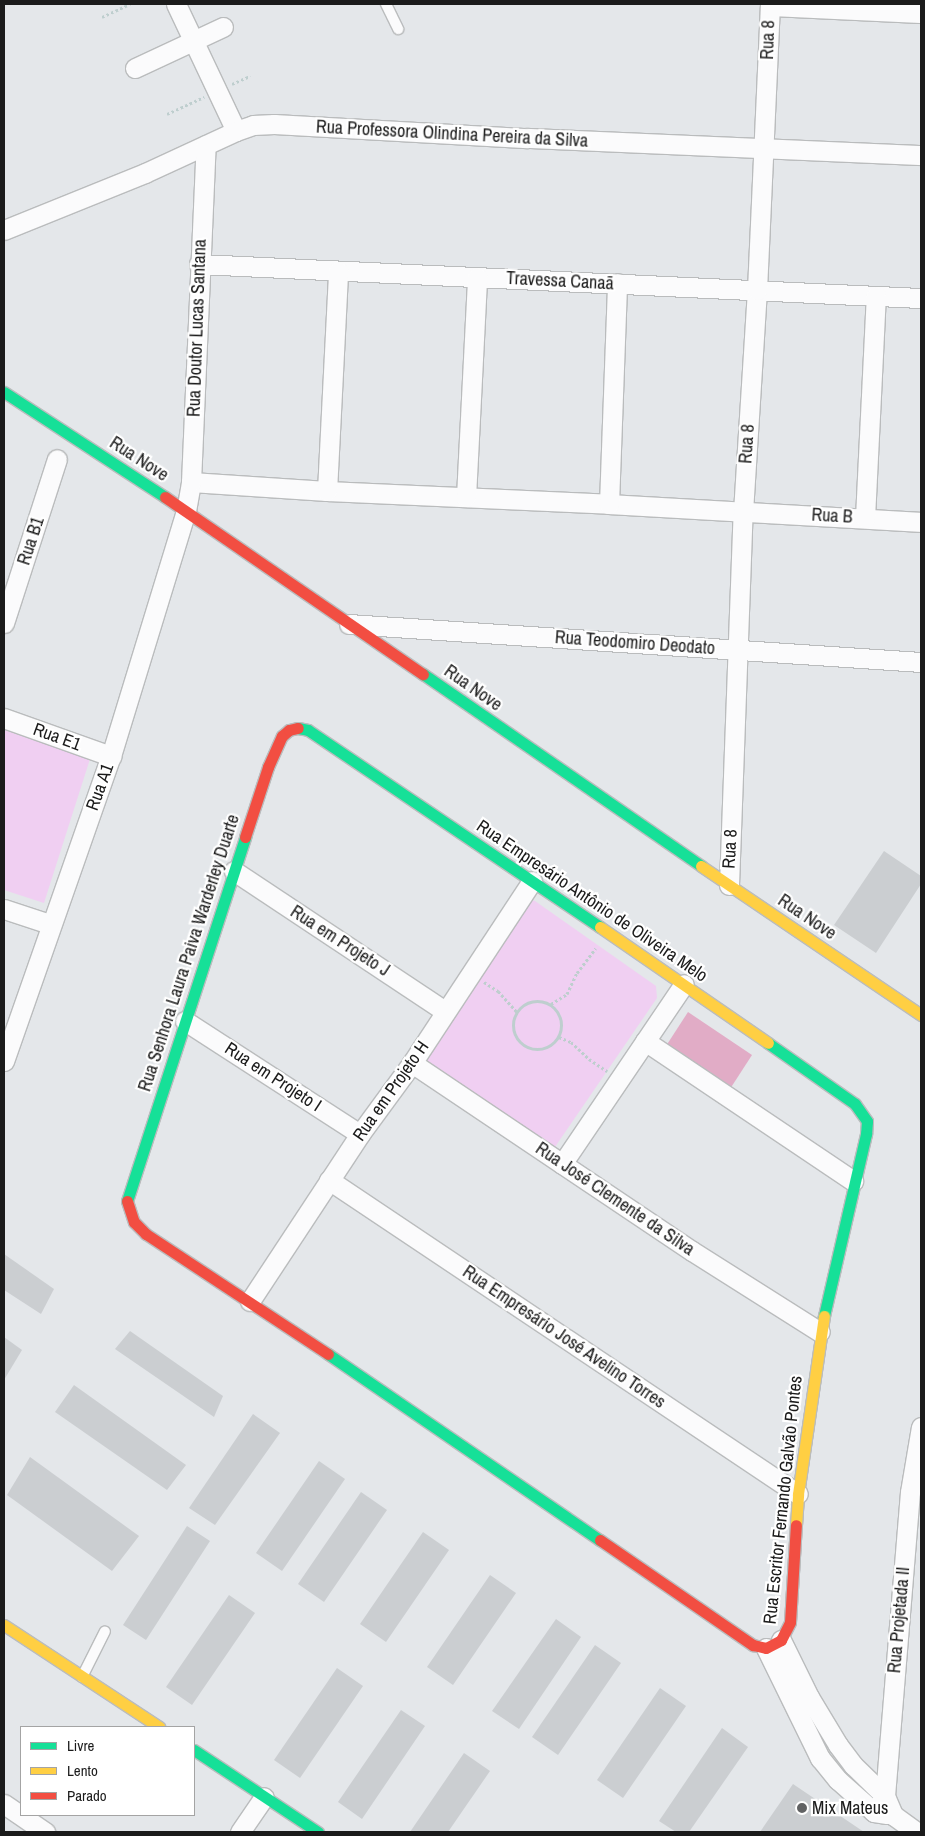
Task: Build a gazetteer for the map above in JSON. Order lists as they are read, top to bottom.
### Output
{
  "streets": {
    "street": [
      "Rua 8",
      "Rua Professora Olindina Pereira da Silva",
      "Travessa Canaã",
      "Rua Doutor Lucas Santana",
      "Rua Nove",
      "Rua B",
      "Rua B1",
      "Rua Teodomiro Deodato",
      "Rua E1",
      "Rua A1",
      "Rua Empresário Antônio de Oliveira Melo",
      "Rua em Projeto J",
      "Rua Senhora Laura Paiva Warderley Duarte",
      "Rua em Projeto I",
      "Rua em Projeto H",
      "Rua José Clemente da Silva",
      "Rua Empresário José Avelino Torres",
      "Rua Escritor Fernando Galvão Pontes",
      "Rua Projetada II"
    ]
  },
  "crossings": [
    ["Rua 8", "Rua Professora Olindina Pereira da Silva"],
    ["Rua 8", "Travessa Canaã"],
    ["Rua 8", "Rua Nove"],
    ["Rua 8", "Rua B"],
    ["Rua 8", "Rua Teodomiro Deodato"],
    ["Rua Professora Olindina Pereira da Silva", "Rua Doutor Lucas Santana"],
    ["Travessa Canaã", "Rua Doutor Lucas Santana"],
    ["Rua Doutor Lucas Santana", "Rua Nove"],
    ["Rua Doutor Lucas Santana", "Rua B"],
    ["Rua Doutor Lucas Santana", "Rua A1"],
    ["Rua Nove", "Rua Teodomiro Deodato"],
    ["Rua Nove", "Rua A1"],
    ["Rua E1", "Rua A1"],
    ["Rua Empresário Antônio de Oliveira Melo", "Rua Senhora Laura Paiva Warderley Duarte"],
    ["Rua Empresário Antônio de Oliveira Melo", "Rua em Projeto H"],
    ["Rua Empresário Antônio de Oliveira Melo", "Rua Escritor Fernando Galvão Pontes"],
    ["Rua em Projeto J", "Rua Senhora Laura Paiva Warderley Duarte"],
    ["Rua em Projeto J", "Rua em Projeto H"],
    ["Rua Senhora Laura Paiva Warderley Duarte", "Rua em Projeto I"],
    ["Rua Senhora Laura Paiva Warderley Duarte", "Rua em Projeto H"],
    ["Rua em Projeto I", "Rua em Projeto H"],
    ["Rua em Projeto H", "Rua José Clemente da Silva"],
    ["Rua em Projeto H", "Rua Empresário José Avelino Torres"],
    ["Rua José Clemente da Silva", "Rua Escritor Fernando Galvão Pontes"],
    ["Rua Empresário José Avelino Torres", "Rua Escritor Fernando Galvão Pontes"]
  ],
  "places": ["Mix Mateus"],
  "legend": ["Livre", "Lento", "Parado"]
}
